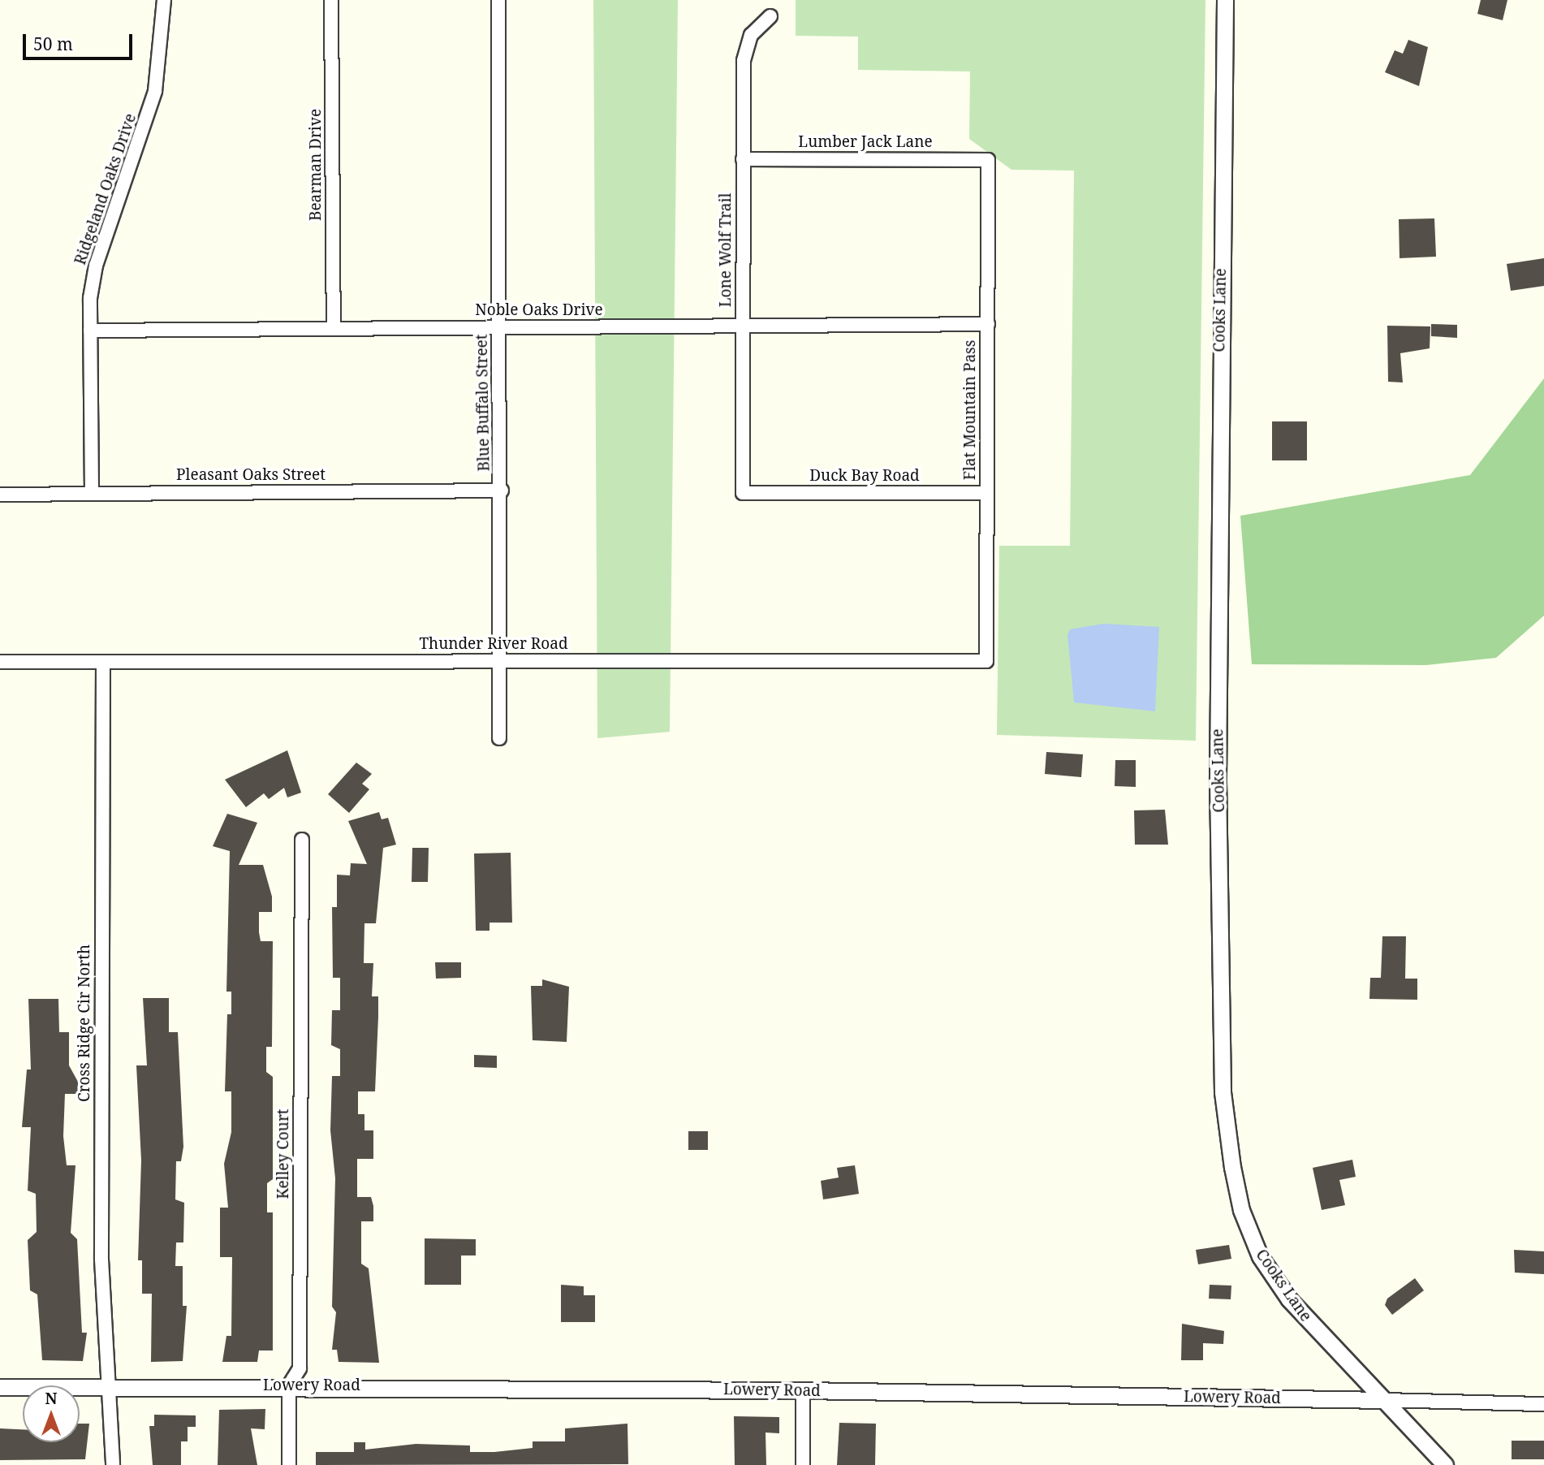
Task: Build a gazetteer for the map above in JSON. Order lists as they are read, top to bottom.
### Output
{
  "streets": {
    "street": [
      "Lumber Jack Lane",
      "Bearman Drive",
      "Ridgeland Oaks Drive",
      "Lone Wolf Trail",
      "Noble Oaks Drive",
      "Cooks Lane",
      "Blue Buffalo Street",
      "Flat Mountain Pass",
      "Pleasant Oaks Street",
      "Duck Bay Road",
      "Thunder River Road",
      "Cross Ridge Cir North",
      "Kelley Court",
      "Lowery Road"
    ]
  },
  "crossings": [
    ["Lumber Jack Lane", "Lone Wolf Trail"],
    ["Lumber Jack Lane", "Flat Mountain Pass"],
    ["Bearman Drive", "Noble Oaks Drive"],
    ["Ridgeland Oaks Drive", "Noble Oaks Drive"],
    ["Ridgeland Oaks Drive", "Pleasant Oaks Street"],
    ["Lone Wolf Trail", "Noble Oaks Drive"],
    ["Lone Wolf Trail", "Duck Bay Road"],
    ["Noble Oaks Drive", "Blue Buffalo Street"],
    ["Noble Oaks Drive", "Flat Mountain Pass"],
    ["Cooks Lane", "Lowery Road"],
    ["Blue Buffalo Street", "Pleasant Oaks Street"],
    ["Blue Buffalo Street", "Thunder River Road"],
    ["Flat Mountain Pass", "Duck Bay Road"],
    ["Flat Mountain Pass", "Thunder River Road"],
    ["Thunder River Road", "Cross Ridge Cir North"],
    ["Cross Ridge Cir North", "Lowery Road"],
    ["Kelley Court", "Lowery Road"]
  ],
  "scale_bar": "50 m",
  "north": "top"
}
